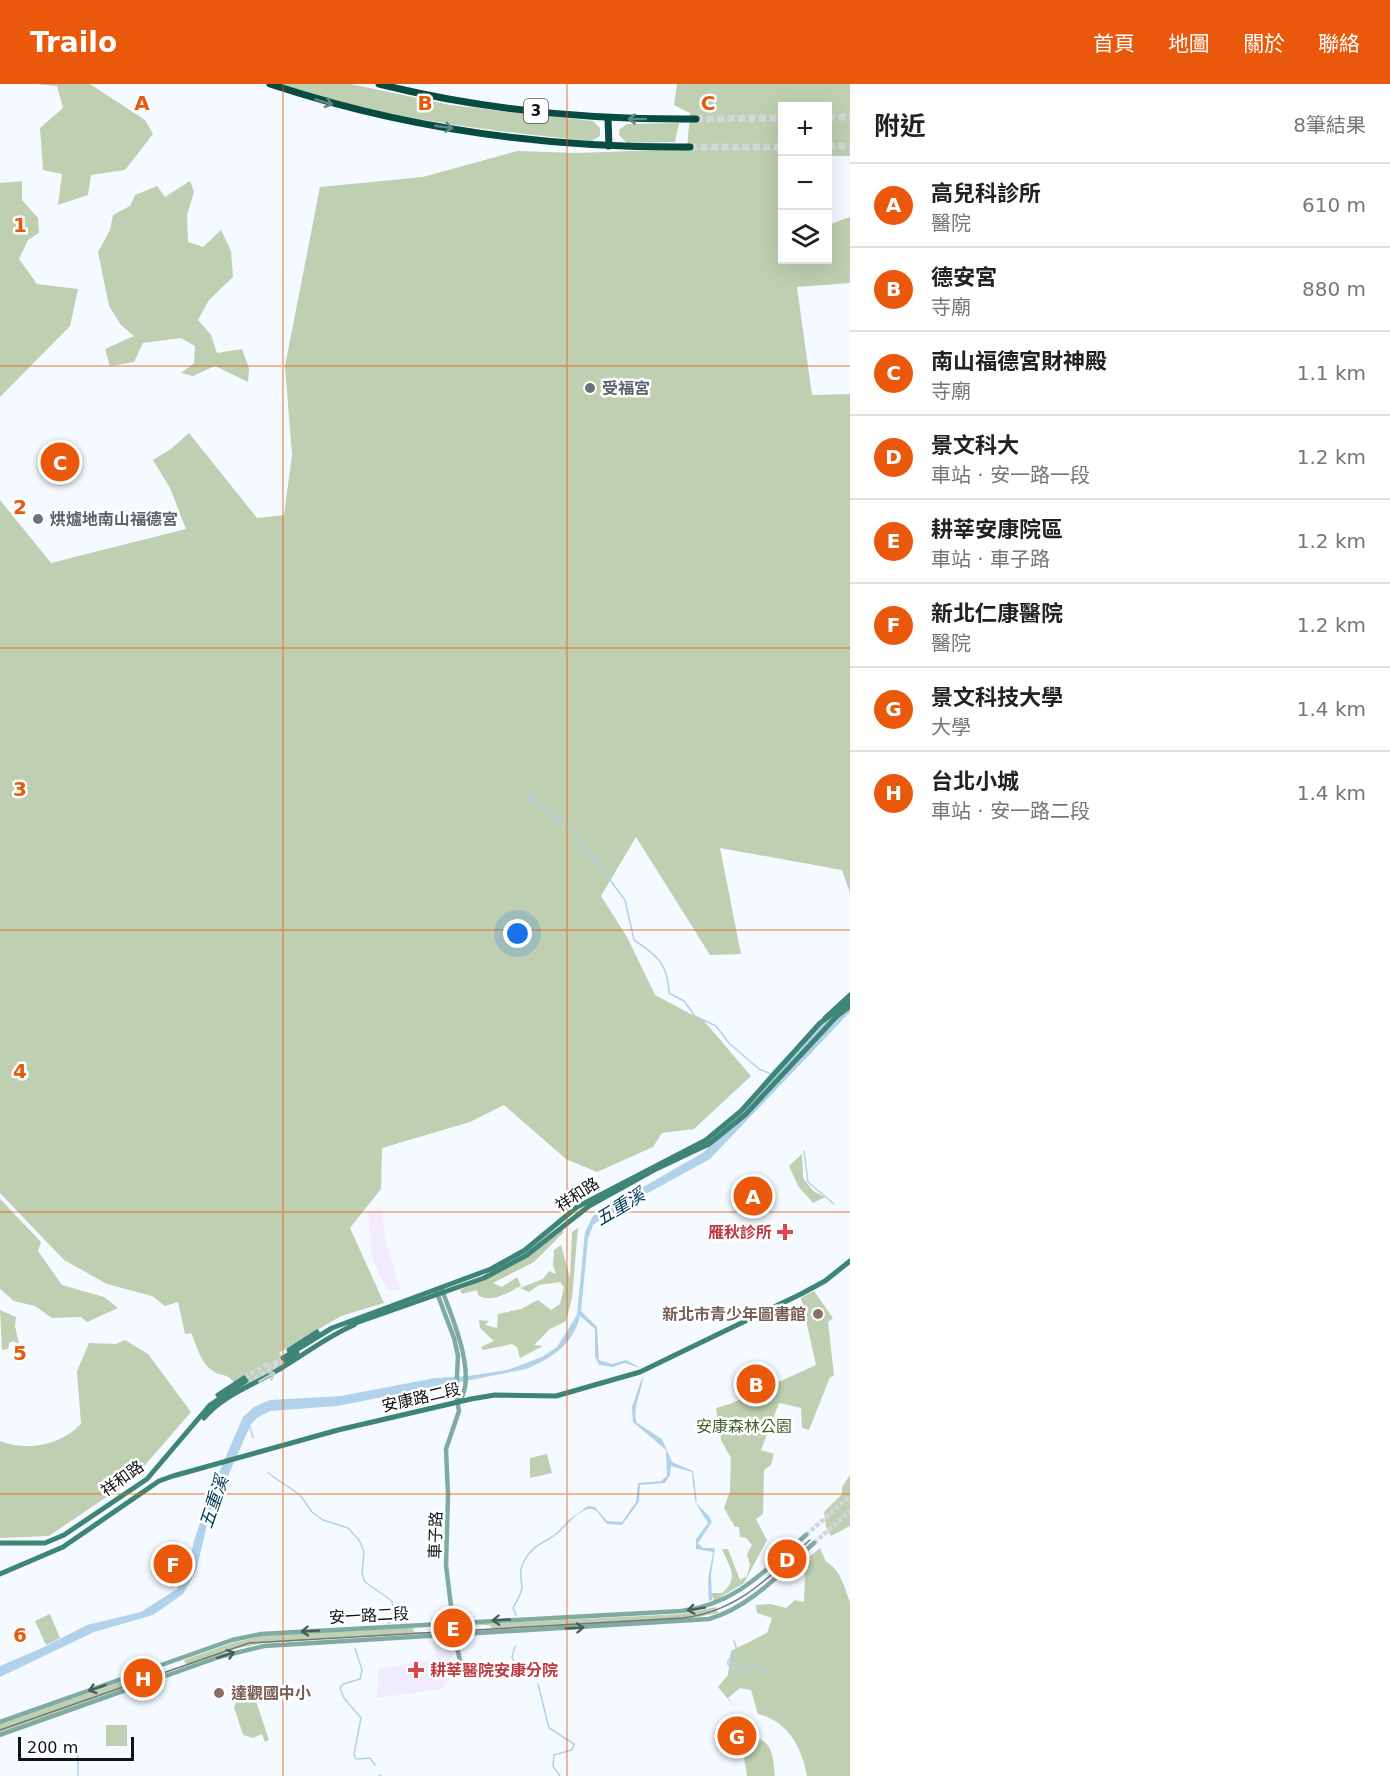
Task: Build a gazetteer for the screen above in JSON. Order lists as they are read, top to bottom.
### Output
{
  "streets": {
    "highway": ["3"],
    "main road": ["祥和路", "安康路二段"],
    "street": ["車子路", "安一路二段"]
  },
  "crossings": [
    ["祥和路", "車子路"],
    ["安康路二段", "車子路"],
    ["車子路", "安一路二段"]
  ],
  "water": ["五重溪"],
  "parks": ["安康森林公園"],
  "places": {
    "other": [
      "受福宮",
      "烘爐地南山福德宮",
      "新北市青少年圖書館",
      "達觀國中小"
    ],
    "health": ["雁秋診所", "耕莘醫院安康分院"]
  },
  "scale_bar": "200 m",
  "page": {
    "header": "Trailo",
    "nav": [
      "首頁",
      "地圖",
      "關於",
      "聯絡"
    ],
    "heading": ["附近", "8筆結果"],
    "map_buttons": ["+", "−"],
    "list": [
      {
        "mark": "A",
        "name": "高兒科診所",
        "note": "醫院",
        "value": "610 m"
      },
      {
        "mark": "B",
        "name": "德安宮",
        "note": "寺廟",
        "value": "880 m"
      },
      {
        "mark": "C",
        "name": "南山福德宮財神殿",
        "note": "寺廟",
        "value": "1.1 km"
      },
      {
        "mark": "D",
        "name": "景文科大",
        "note": "車站 · 安一路一段",
        "value": "1.2 km"
      },
      {
        "mark": "E",
        "name": "耕莘安康院區",
        "note": "車站 · 車子路",
        "value": "1.2 km"
      },
      {
        "mark": "F",
        "name": "新北仁康醫院",
        "note": "醫院",
        "value": "1.2 km"
      },
      {
        "mark": "G",
        "name": "景文科技大學",
        "note": "大學",
        "value": "1.4 km"
      },
      {
        "mark": "H",
        "name": "台北小城",
        "note": "車站 · 安一路二段",
        "value": "1.4 km"
      }
    ],
    "pins": [
      "C",
      "A",
      "B",
      "D",
      "F",
      "E",
      "H",
      "G"
    ],
    "scale": "200 m"
  },
  "grid": {
    "columns": ["A", "B", "C"],
    "rows": [
      "1",
      "2",
      "3",
      "4",
      "5",
      "6"
    ]
  }
}
